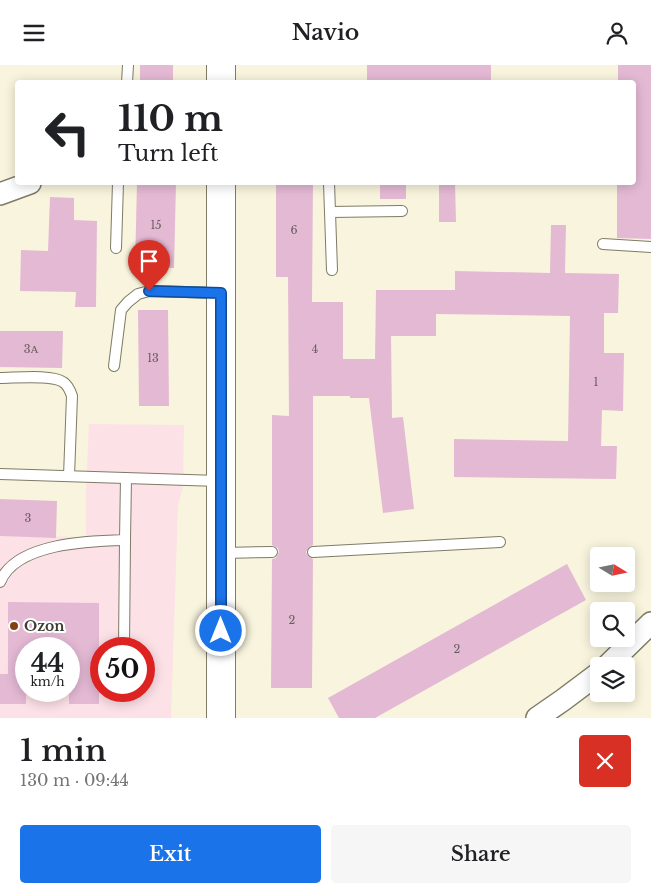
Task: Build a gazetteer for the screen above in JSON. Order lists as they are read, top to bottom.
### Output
{
  "places": ["Ozon"],
  "house_numbers": [
    "15",
    "6",
    "3А",
    "4",
    "13",
    "1",
    "3",
    "2",
    "2"
  ],
  "north": "right",
  "page": {
    "header": "Navio",
    "turn": ["110 m", "Turn left"],
    "speed": "44 km/h",
    "limit": "50",
    "heading": ["1 min", "130 m · 09:44"],
    "buttons": ["Exit", "Share"]
  }
}
